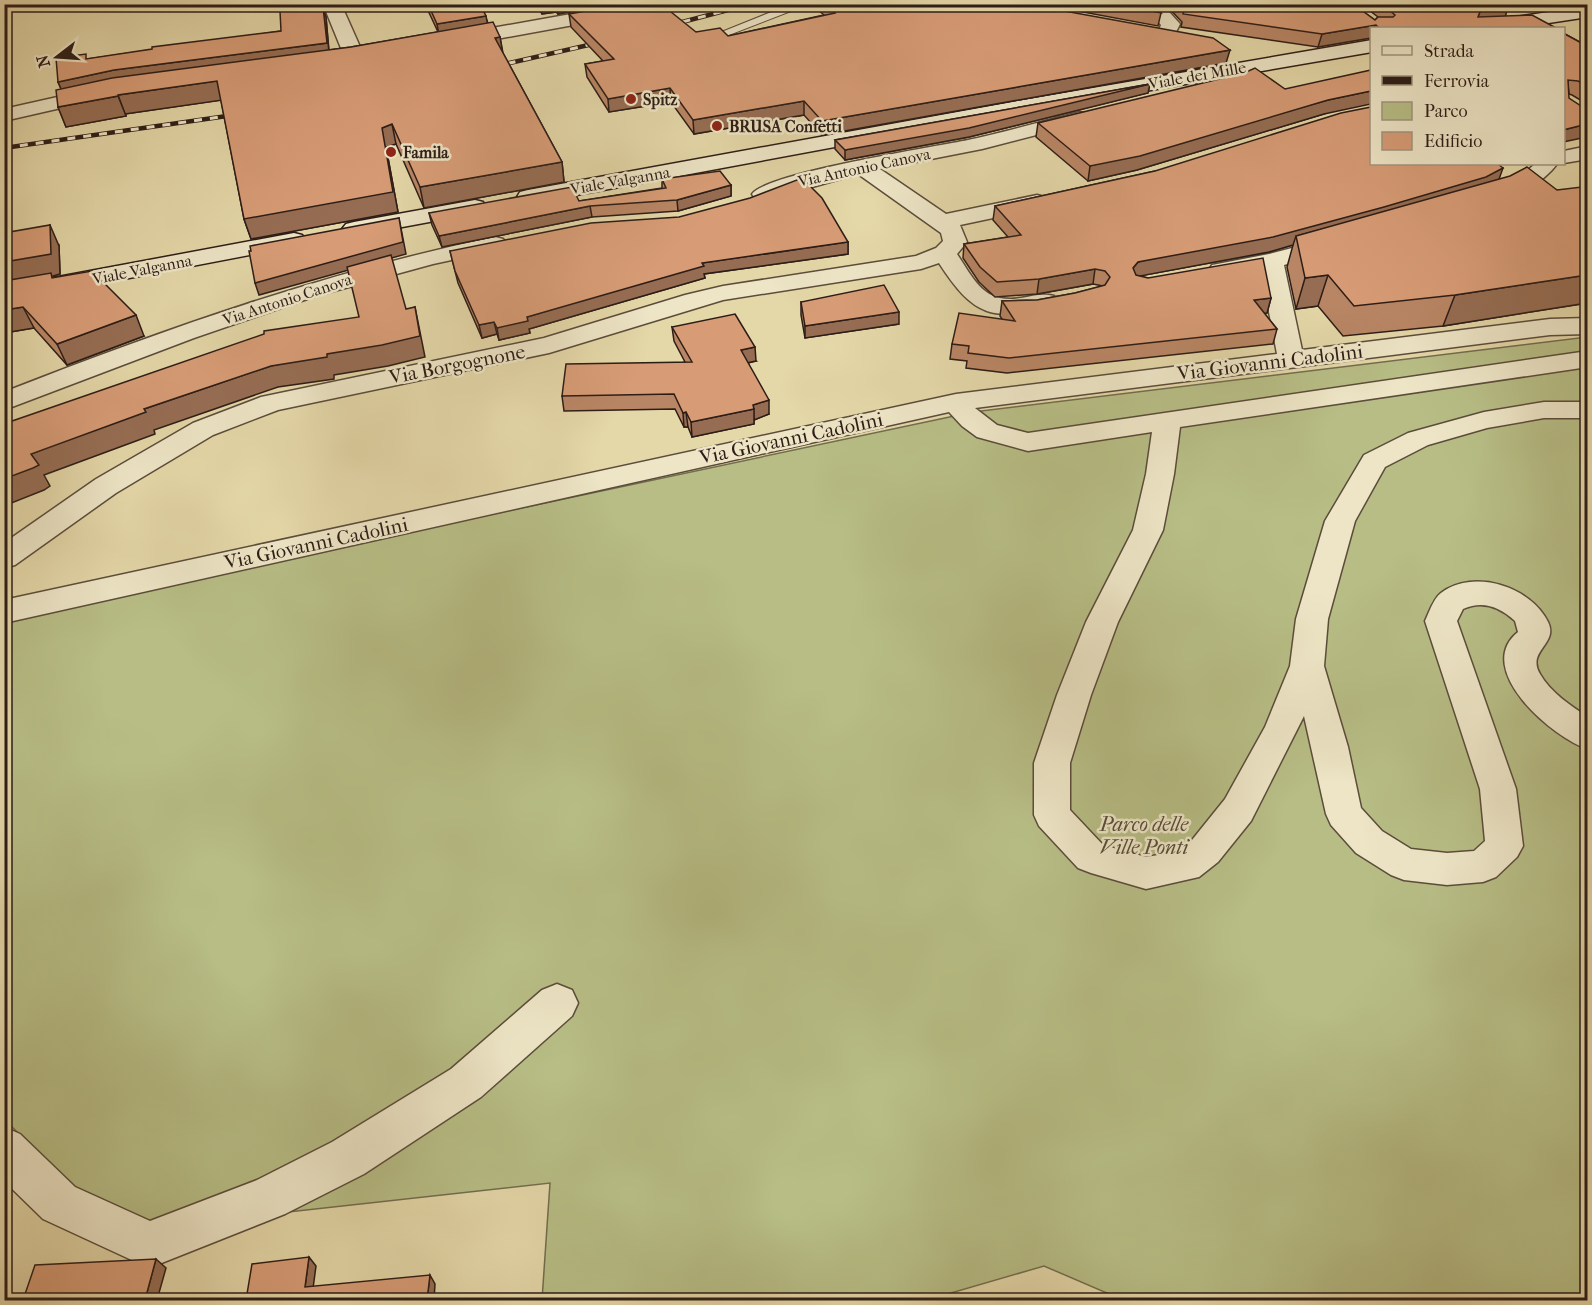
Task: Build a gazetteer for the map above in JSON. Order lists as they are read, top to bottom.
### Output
{
  "streets": {
    "street": [
      "Viale dei Mille",
      "Via Antonio Canova",
      "Viale Valganna",
      "Via Giovanni Cadolini",
      "Via Borgognone"
    ]
  },
  "crossings": [
    ["Viale dei Mille", "Via Antonio Canova"],
    ["Viale dei Mille", "Viale Valganna"]
  ],
  "parks": ["Parco delle Ville Ponti"],
  "places": ["Spitz", "BRUSA Confetti", "Famila"],
  "legend": [
    "Strada",
    "Ferrovia",
    "Parco",
    "Edificio"
  ],
  "north": "left"
}
